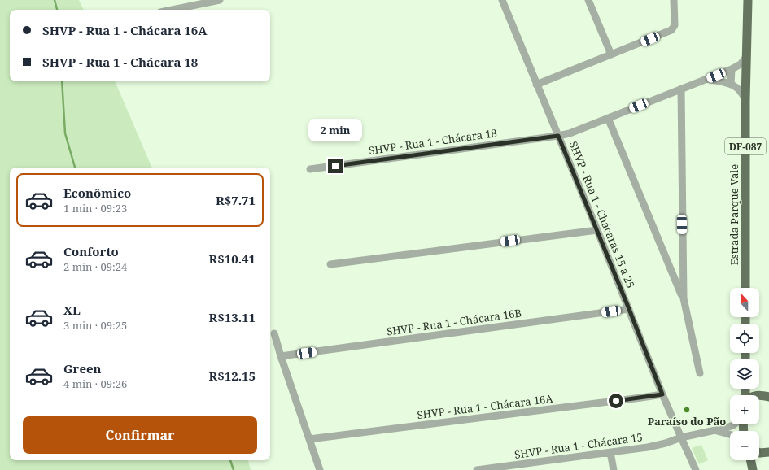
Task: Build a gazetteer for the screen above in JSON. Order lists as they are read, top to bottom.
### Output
{
  "streets": {
    "main road": ["DF-087", "Estrada Parque Vale"],
    "street": [
      "SHVP - Rua 1 - Chácara 18",
      "SHVP - Rua 1 - Chácaras 15 a 25",
      "SHVP - Rua 1 - Chácara 16B",
      "SHVP - Rua 1 - Chácara 16A",
      "SHVP - Rua 1 - Chácara 15"
    ]
  },
  "crossings": [
    ["SHVP - Rua 1 - Chácara 18", "SHVP - Rua 1 - Chácaras 15 a 25"],
    ["SHVP - Rua 1 - Chácara 18", "Estrada Parque Vale"],
    ["SHVP - Rua 1 - Chácaras 15 a 25", "SHVP - Rua 1 - Chácara 16B"],
    ["SHVP - Rua 1 - Chácaras 15 a 25", "SHVP - Rua 1 - Chácara 16A"],
    ["SHVP - Rua 1 - Chácaras 15 a 25", "SHVP - Rua 1 - Chácara 15"]
  ],
  "places": ["Paraíso do Pão"],
  "north": "top",
  "page": {
    "banner": ["SHVP - Rua 1 - Chácara 16A", "SHVP - Rua 1 - Chácara 18"],
    "bubble": "2 min",
    "list": [
      {
        "name": "Econômico",
        "note": "1 min · 09:23",
        "value": "R$7.71"
      },
      {
        "name": "Conforto",
        "note": "2 min · 09:24",
        "value": "R$10.41"
      },
      {
        "name": "XL",
        "note": "3 min · 09:25",
        "value": "R$13.11"
      },
      {
        "name": "Green",
        "note": "4 min · 09:26",
        "value": "R$12.15"
      }
    ],
    "map_buttons": ["+", "−"],
    "buttons": "Confirmar"
  }
}
